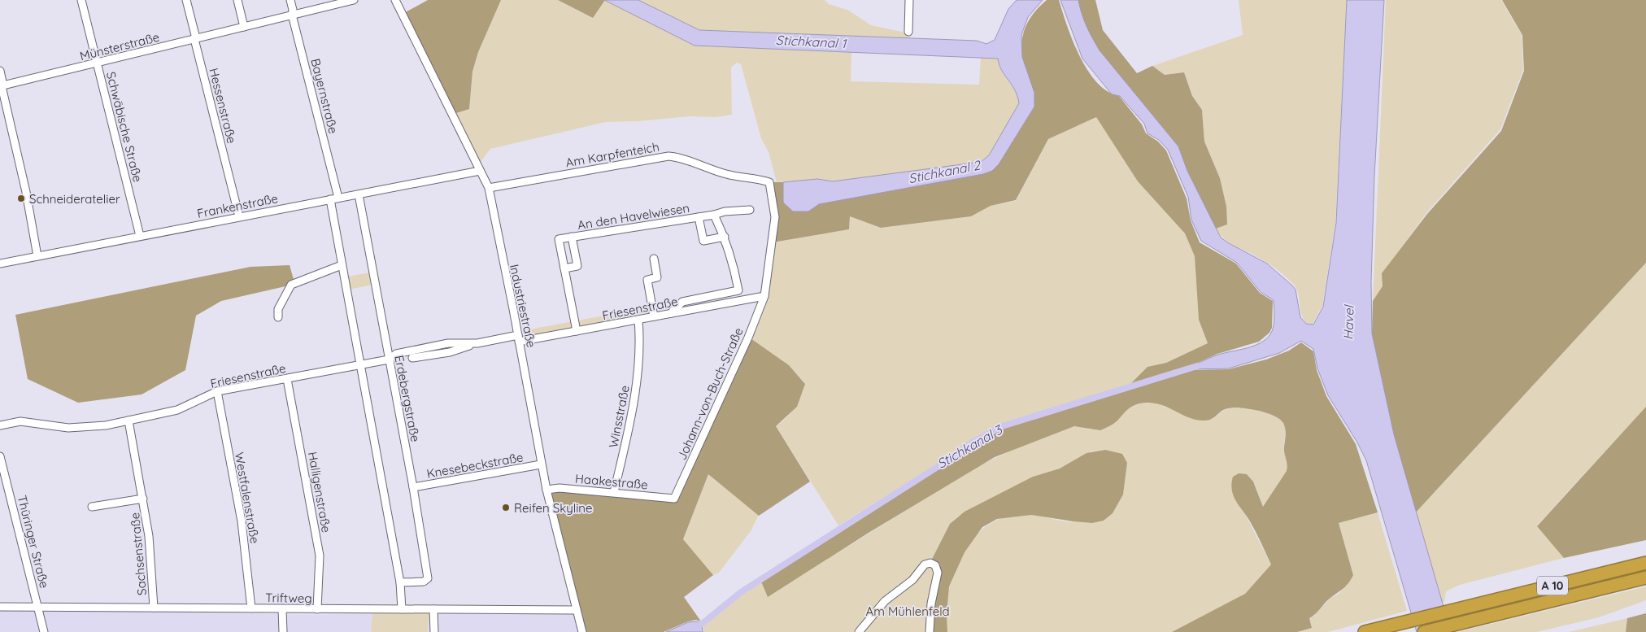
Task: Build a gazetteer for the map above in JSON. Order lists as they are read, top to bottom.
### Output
{
  "streets": {
    "highway": ["A 10"],
    "street": [
      "Münsterstraße",
      "Bayernstraße",
      "Hessenstraße",
      "Schwäbische Straße",
      "Am Karpfenteich",
      "Frankenstraße",
      "An den Havelwiesen",
      "Industriestraße",
      "Friesenstraße",
      "Johann-von-Buch-Straße",
      "Erdebergstraße",
      "Winsstraße",
      "Knesebeckstraße",
      "Haakestraße",
      "Halligenstraße",
      "Westfalenstraße",
      "Thüringer Straße",
      "Sachsenstraße",
      "Triftweg"
    ]
  },
  "crossings": [
    ["Münsterstraße", "Bayernstraße"],
    ["Münsterstraße", "Hessenstraße"],
    ["Münsterstraße", "Schwäbische Straße"],
    ["Bayernstraße", "Frankenstraße"],
    ["Hessenstraße", "Frankenstraße"],
    ["Schwäbische Straße", "Frankenstraße"],
    ["Am Karpfenteich", "Industriestraße"],
    ["Am Karpfenteich", "Friesenstraße"],
    ["Am Karpfenteich", "Johann-von-Buch-Straße"],
    ["Frankenstraße", "Industriestraße"],
    ["Frankenstraße", "Erdebergstraße"],
    ["An den Havelwiesen", "Friesenstraße"],
    ["Industriestraße", "Friesenstraße"],
    ["Industriestraße", "Knesebeckstraße"],
    ["Industriestraße", "Haakestraße"],
    ["Industriestraße", "Triftweg"],
    ["Friesenstraße", "Johann-von-Buch-Straße"],
    ["Friesenstraße", "Erdebergstraße"],
    ["Friesenstraße", "Winsstraße"],
    ["Friesenstraße", "Halligenstraße"],
    ["Friesenstraße", "Westfalenstraße"],
    ["Friesenstraße", "Sachsenstraße"],
    ["Johann-von-Buch-Straße", "Haakestraße"],
    ["Erdebergstraße", "Knesebeckstraße"],
    ["Winsstraße", "Haakestraße"],
    ["Halligenstraße", "Triftweg"],
    ["Westfalenstraße", "Triftweg"],
    ["Thüringer Straße", "Triftweg"],
    ["Sachsenstraße", "Triftweg"]
  ],
  "water": [
    "Stichkanal 1",
    "Stichkanal 2",
    "Havel",
    "Stichkanal 3"
  ],
  "parks": ["Am Mühlenfeld"],
  "places": ["Schneideratelier", "Reifen Skyline"]
}
